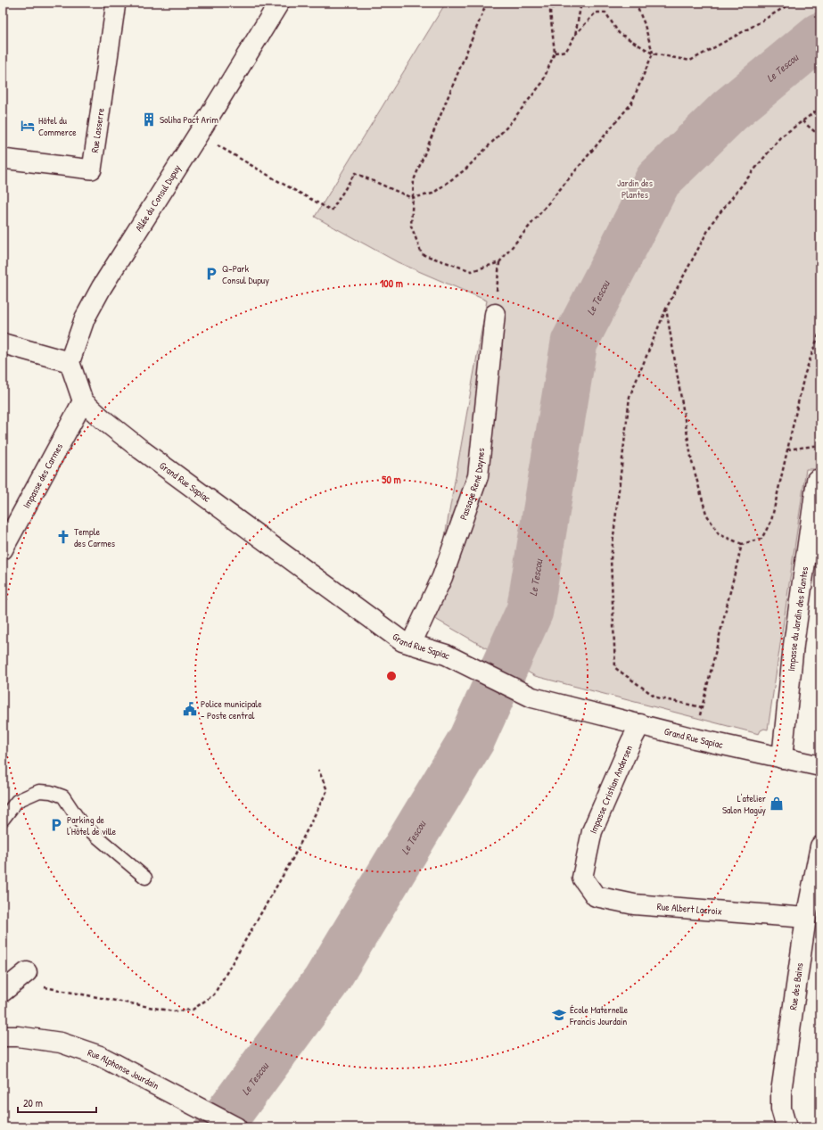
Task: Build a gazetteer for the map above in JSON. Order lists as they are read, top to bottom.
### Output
{
  "streets": {
    "street": [
      "Rue Lasserre",
      "Allée du Consul Dupuy",
      "Impasse des Carmes",
      "Grand Rue Sapiac",
      "Passage René Daynes",
      "Impasse du Jardin des Plantes",
      "Impasse Cristian Andersen",
      "Rue Albert Lacroix",
      "Rue des Bains",
      "Rue Alphonse Jourdain"
    ]
  },
  "crossings": [
    ["Impasse des Carmes", "Grand Rue Sapiac"],
    ["Grand Rue Sapiac", "Passage René Daynes"],
    ["Grand Rue Sapiac", "Impasse du Jardin des Plantes"],
    ["Grand Rue Sapiac", "Impasse Cristian Andersen"],
    ["Impasse Cristian Andersen", "Rue Albert Lacroix"],
    ["Rue Albert Lacroix", "Rue des Bains"]
  ],
  "water": ["Le Tescou"],
  "parks": ["Jardin des Plantes"],
  "places": {
    "building": ["Soliha Pact Arim"],
    "hotel": ["Hôtel du Commerce"],
    "parking": ["Q-Park Consul Dupuy", "Parking de l'Hôtel de ville"],
    "church": ["Temple des Carmes"],
    "public building": ["Police municipale - Poste central"],
    "shop": ["L'atelier Salon Maguy"],
    "school or university": ["École Maternelle Francis Jourdain"]
  },
  "scale_bar": "20 m",
  "rings": ["100 m", "50 m"]
}
